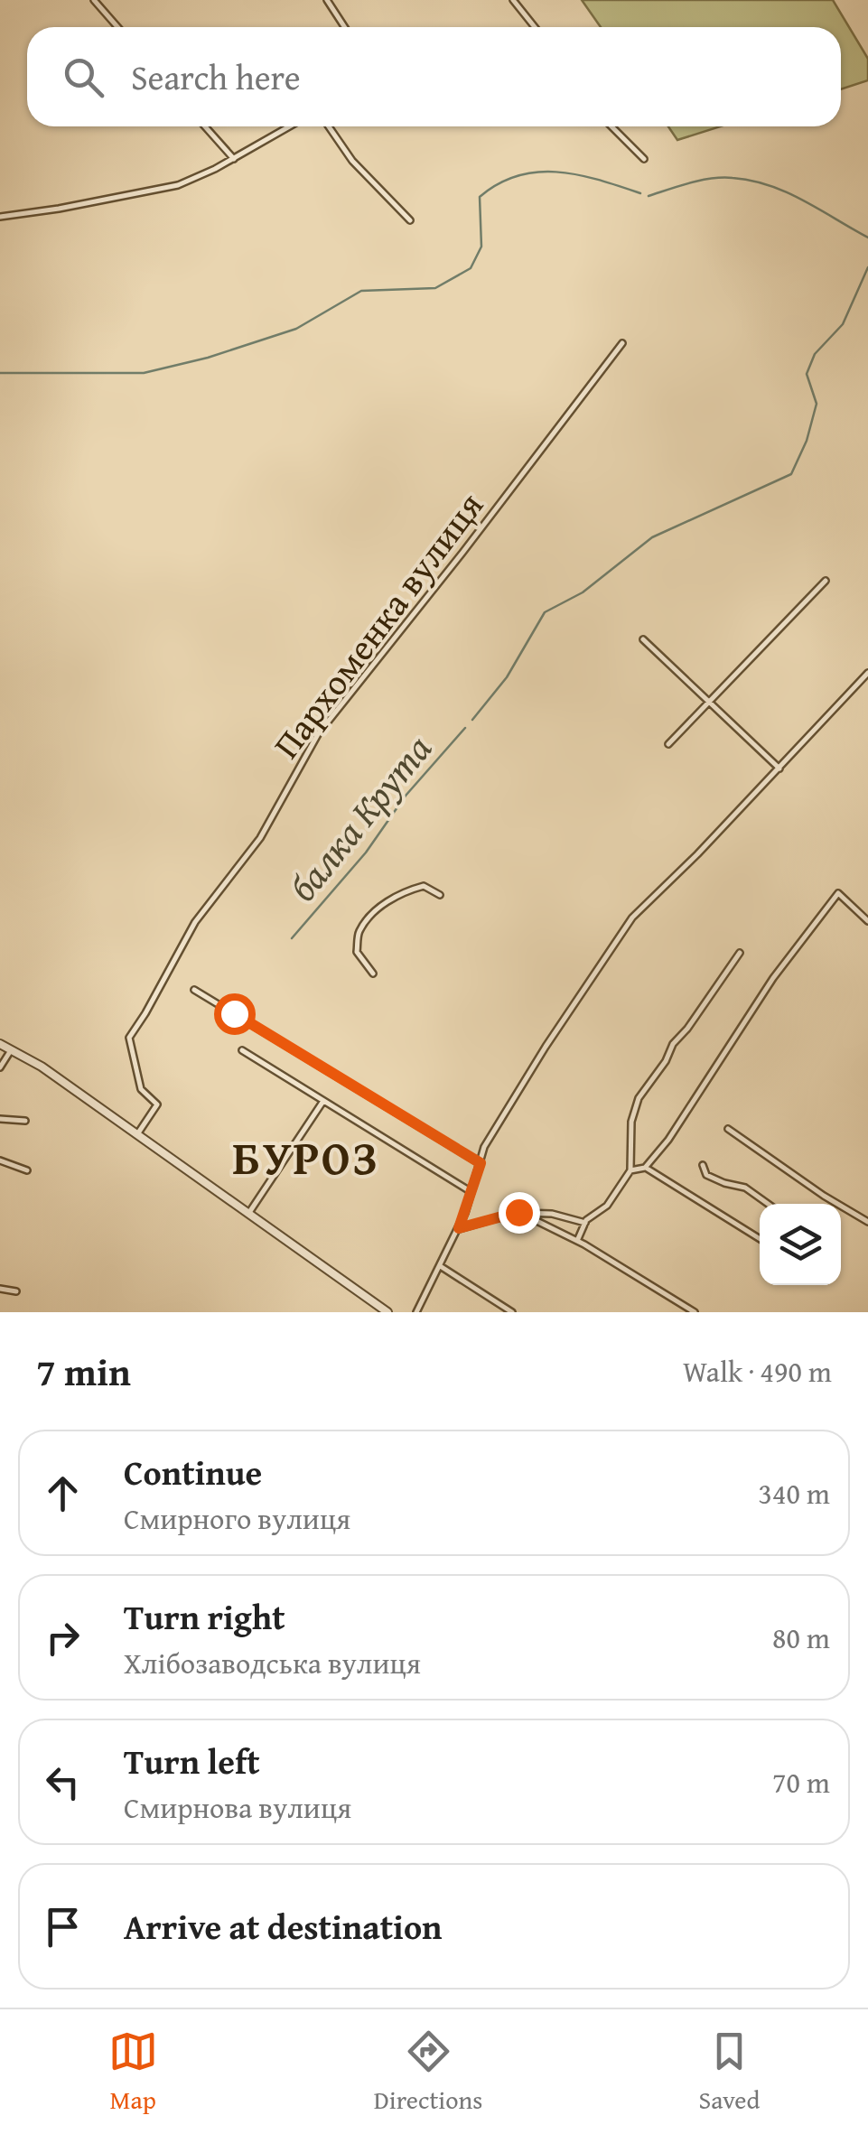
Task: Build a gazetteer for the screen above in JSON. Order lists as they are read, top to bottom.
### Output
{
  "streets": {
    "street": ["Пархоменка вулиця"]
  },
  "districts": ["БУРОЗ"],
  "water": ["балка Крута"],
  "page": {
    "search": "Search here",
    "heading": ["7 min", "Walk · 490 m"],
    "list": [
      ["Continue", "Смирного вулиця", "340 m"],
      ["Turn right", "Хлібозаводська вулиця", "80 m"],
      ["Turn left", "Смирнова вулиця", "70 m"],
      "Arrive at destination"
    ],
    "nav": ["Map", "Directions", "Saved"]
  }
}
